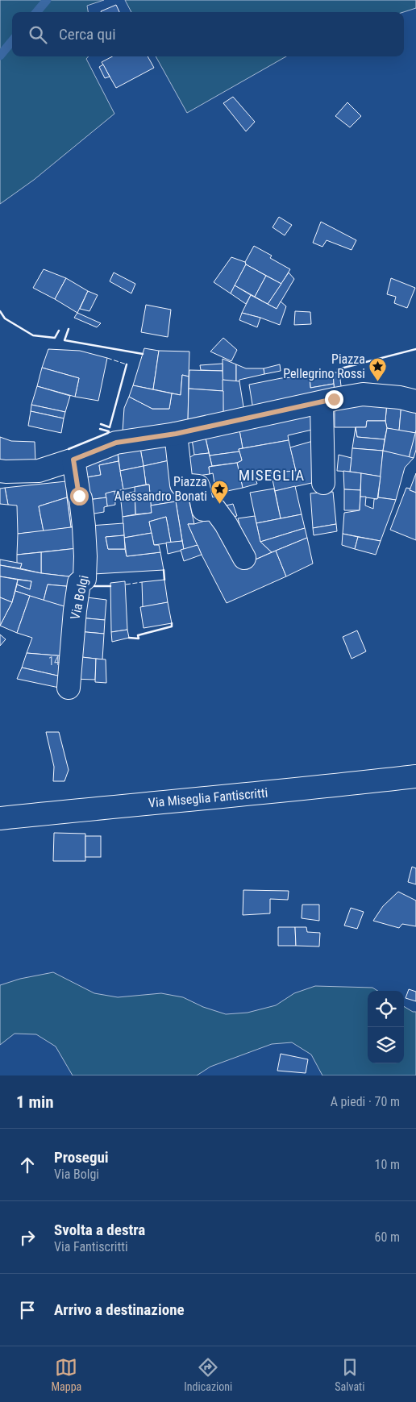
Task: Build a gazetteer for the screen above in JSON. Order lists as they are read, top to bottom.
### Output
{
  "streets": {
    "street": ["Via Bolgi", "Via Miseglia Fantiscritti"]
  },
  "districts": ["MISEGLIA"],
  "places": {
    "place": ["Piazza Pellegrino Rossi", "Piazza Alessandro Bonati"]
  },
  "house_numbers": ["14"],
  "page": {
    "search": "Cerca qui",
    "heading": ["1 min", "A piedi · 70 m"],
    "list": [
      ["Prosegui", "Via Bolgi", "10 m"],
      ["Svolta a destra", "Via Fantiscritti", "60 m"],
      "Arrivo a destinazione"
    ],
    "nav": ["Mappa", "Indicazioni", "Salvati"]
  }
}
